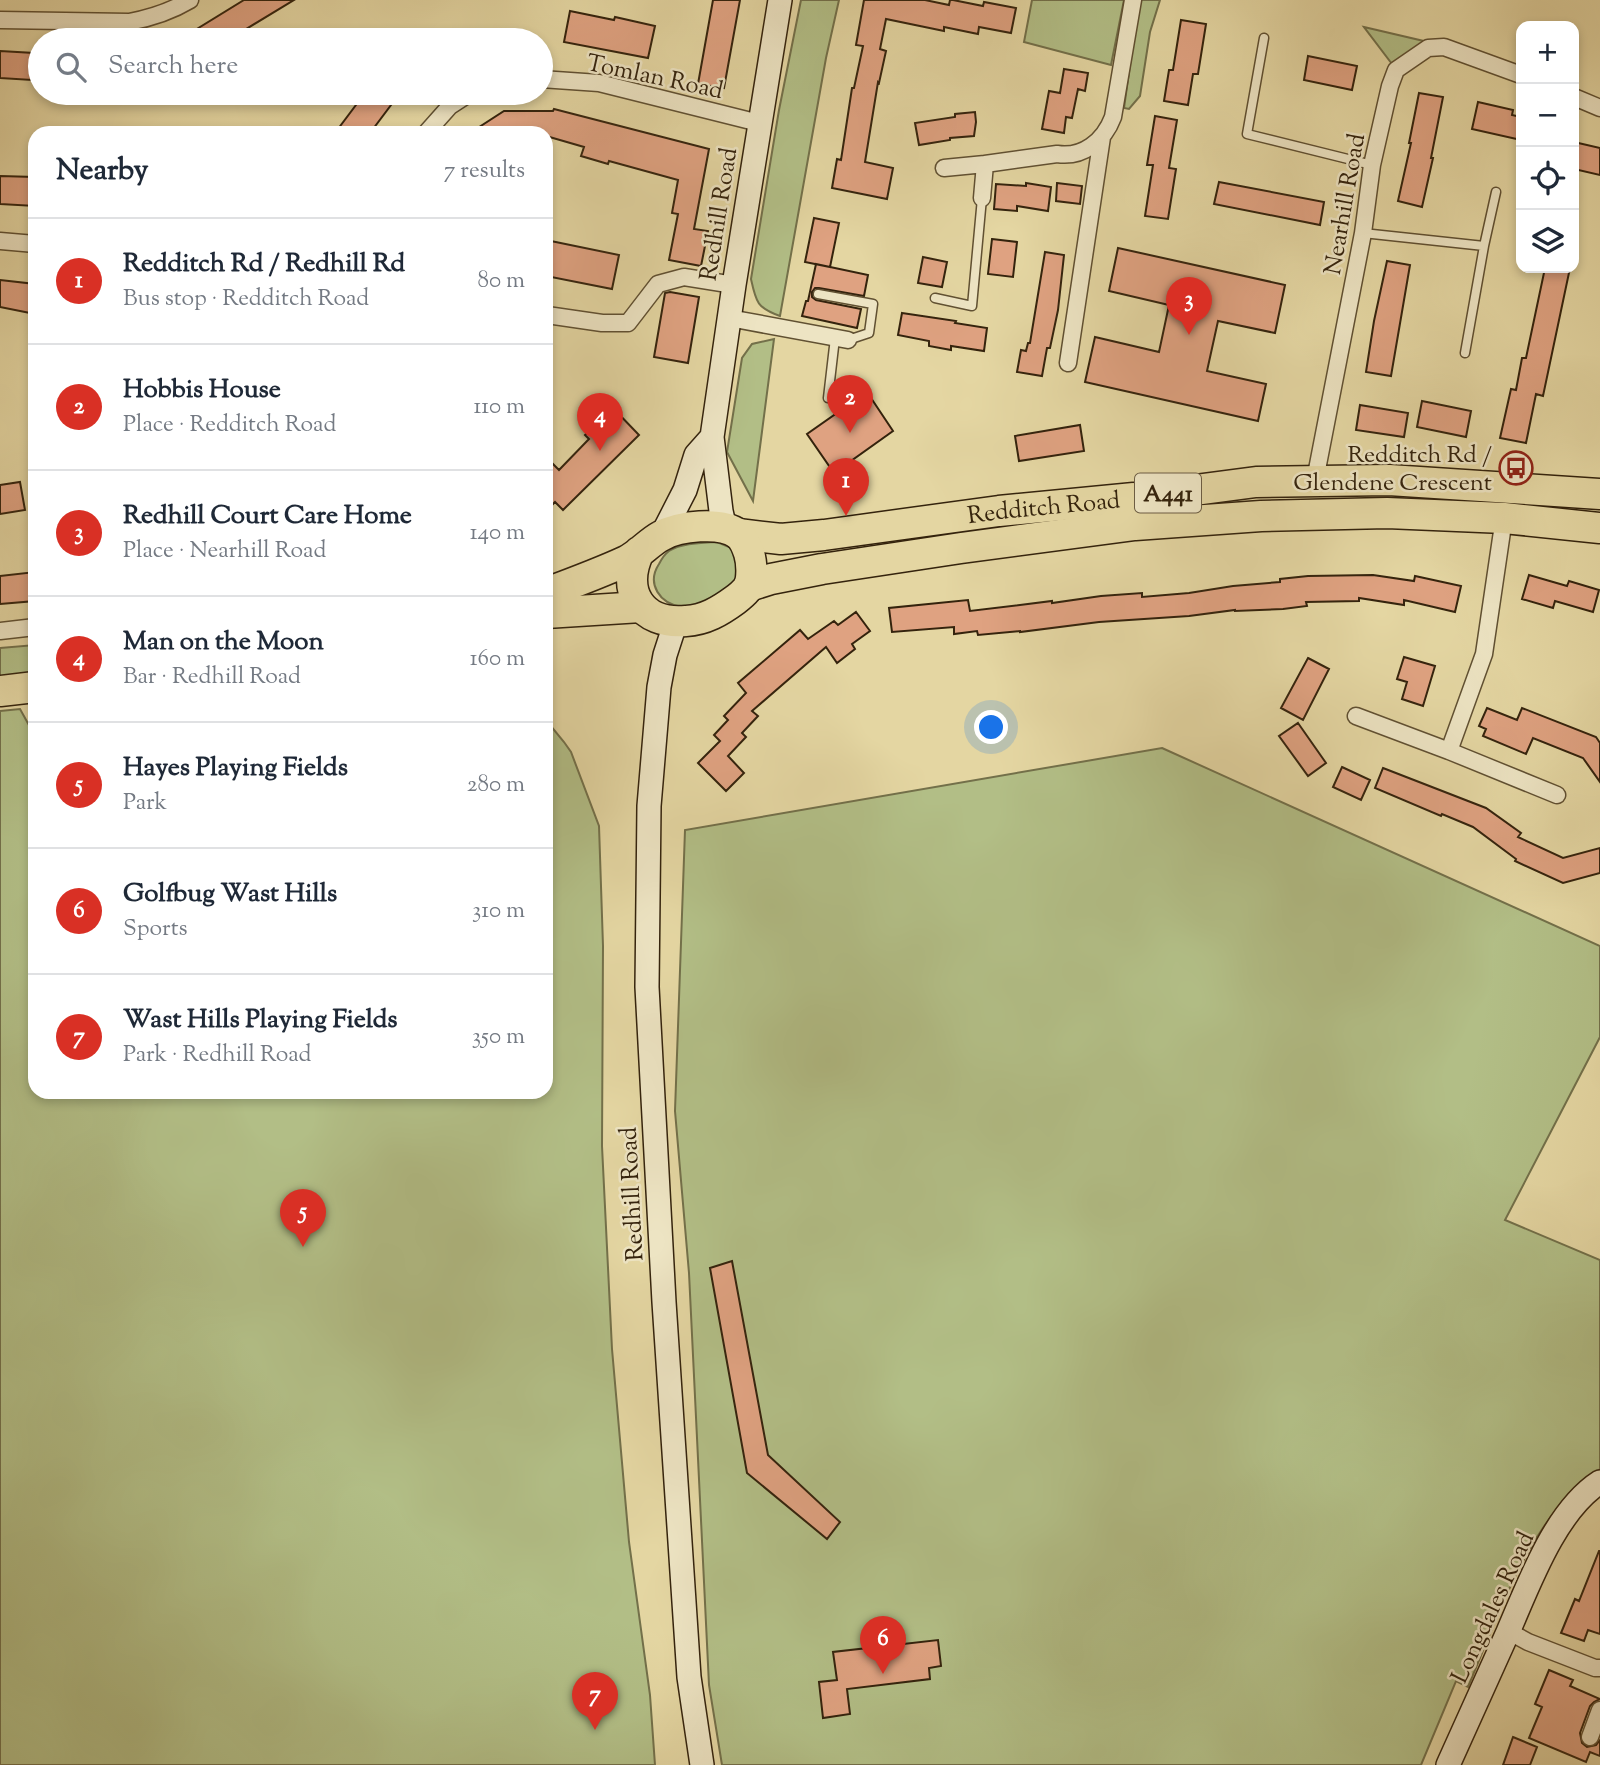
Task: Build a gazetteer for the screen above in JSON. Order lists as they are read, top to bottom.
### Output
{
  "streets": {
    "highway": ["A441", "Redditch Road"],
    "street": [
      "Tomlan Road",
      "Nearhill Road",
      "Redhill Road",
      "Longdales Road"
    ]
  },
  "crossings": [
    ["Tomlan Road", "Redhill Road"],
    ["Nearhill Road", "Redditch Road"],
    ["Redhill Road", "A441"],
    ["Redhill Road", "Redditch Road"],
    ["A441", "Redditch Road"]
  ],
  "places": {
    "bus stop": ["Redditch Rd / Glendene Crescent"]
  },
  "page": {
    "map_buttons": ["+", "−"],
    "search": "Search here",
    "heading": ["Nearby", "7 results"],
    "list": [
      {
        "mark": "1",
        "name": "Redditch Rd / Redhill Rd",
        "note": "Bus stop · Redditch Road",
        "value": "80 m"
      },
      {
        "mark": "2",
        "name": "Hobbis House",
        "note": "Place · Redditch Road",
        "value": "110 m"
      },
      {
        "mark": "3",
        "name": "Redhill Court Care Home",
        "note": "Place · Nearhill Road",
        "value": "140 m"
      },
      {
        "mark": "4",
        "name": "Man on the Moon",
        "note": "Bar · Redhill Road",
        "value": "160 m"
      },
      {
        "mark": "5",
        "name": "Hayes Playing Fields",
        "note": "Park",
        "value": "280 m"
      },
      {
        "mark": "6",
        "name": "Golfbug Wast Hills",
        "note": "Sports",
        "value": "310 m"
      },
      {
        "mark": "7",
        "name": "Wast Hills Playing Fields",
        "note": "Park · Redhill Road",
        "value": "350 m"
      }
    ],
    "pins": [
      "3",
      "2",
      "4",
      "1",
      "5",
      "6",
      "7"
    ]
  }
}
